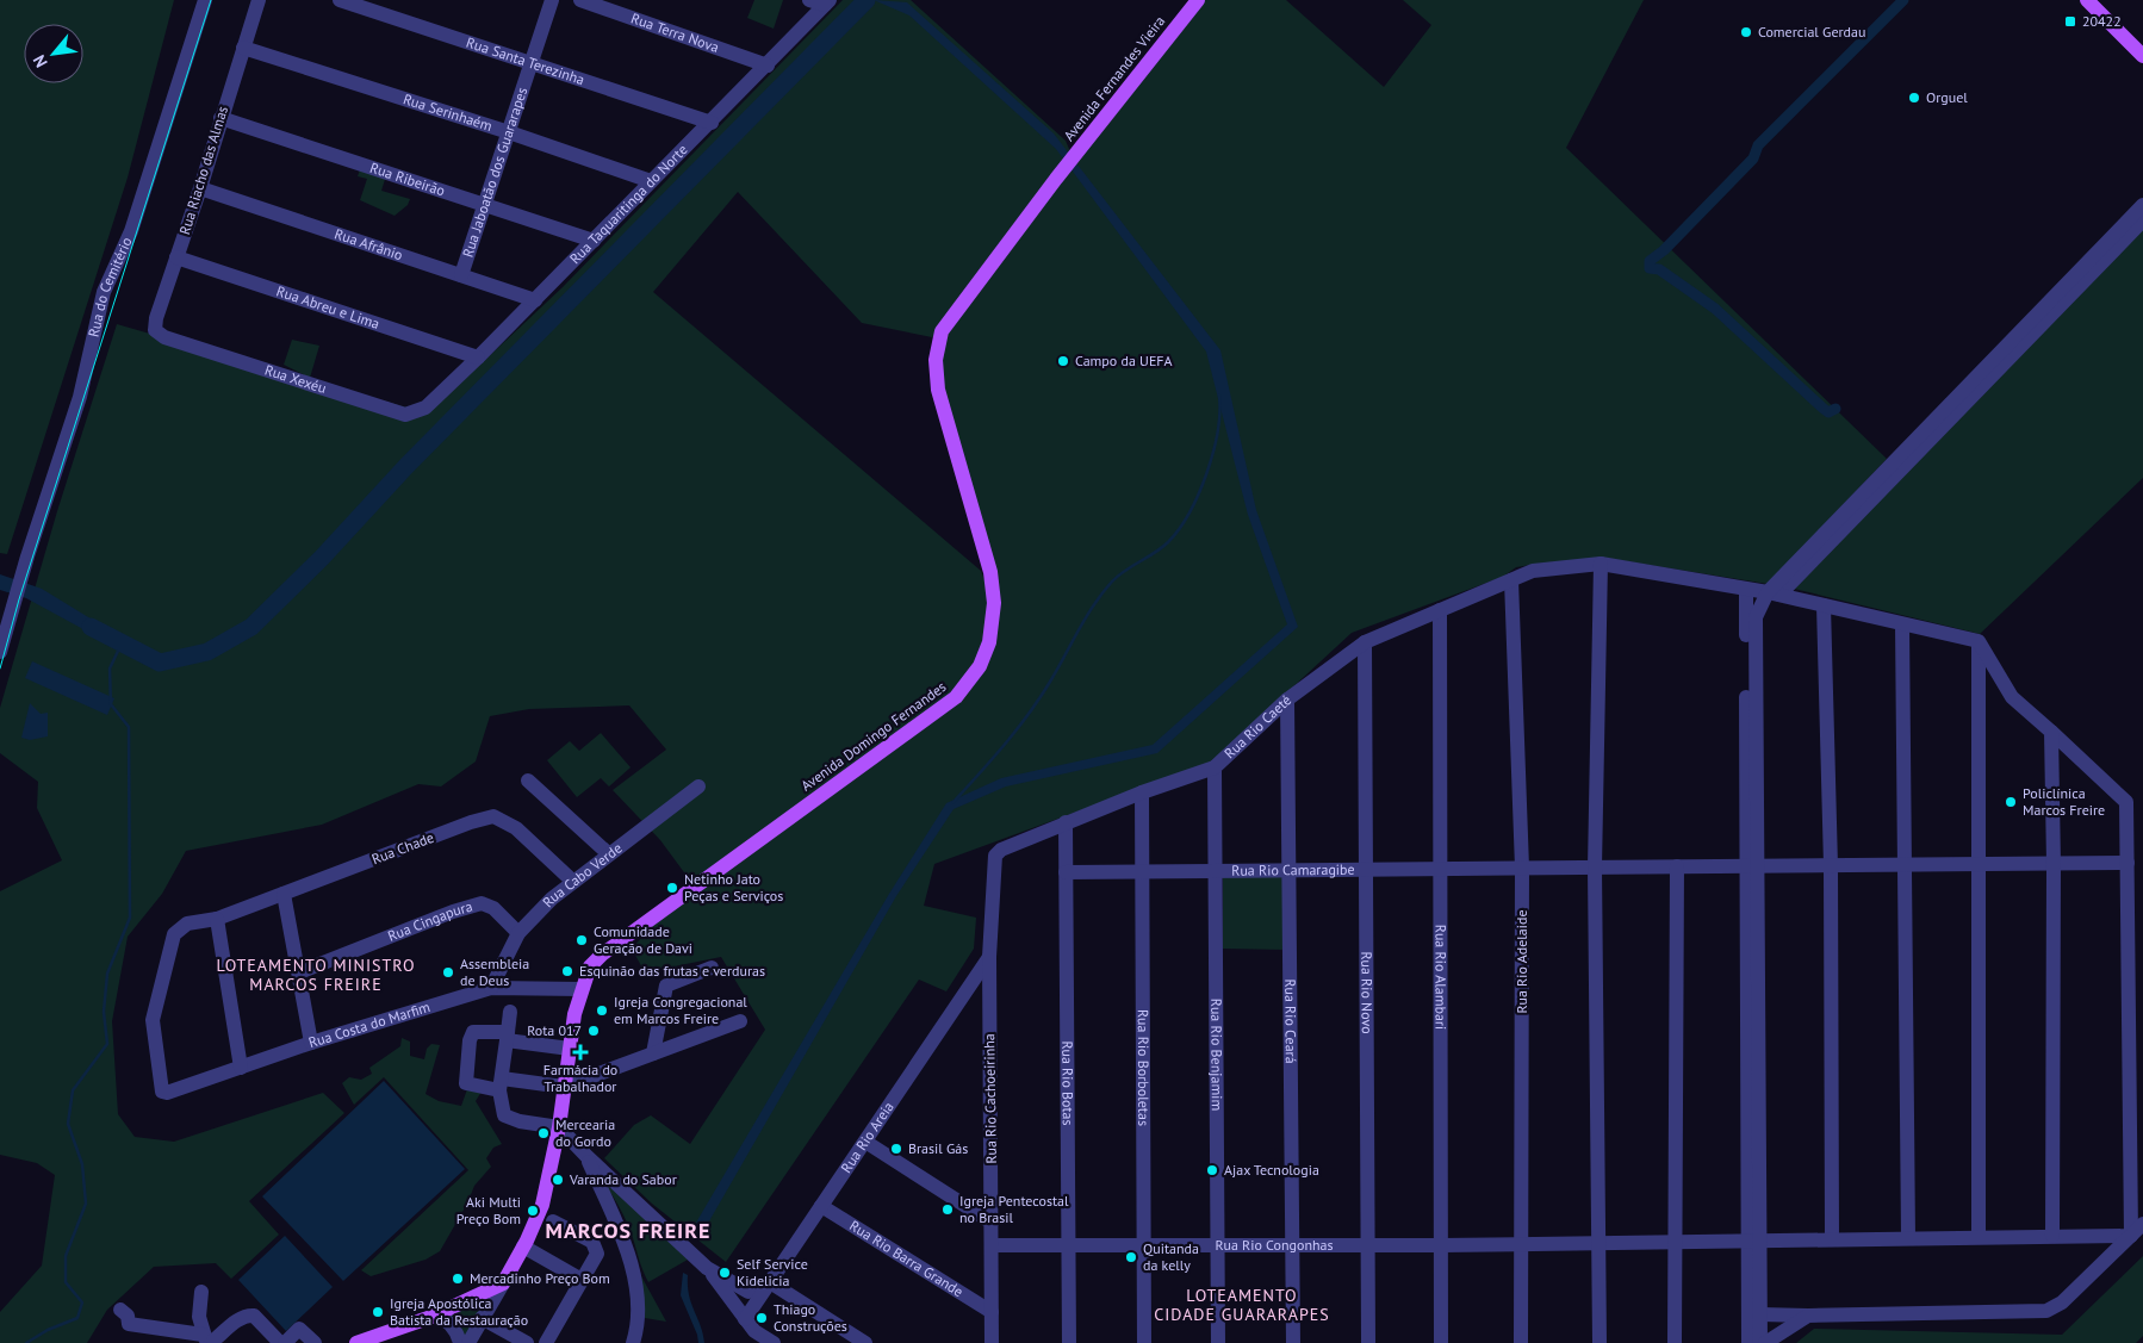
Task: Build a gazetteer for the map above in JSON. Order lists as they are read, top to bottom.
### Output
{
  "streets": {
    "main road": ["Avenida Fernandes Vieira", "Avenida Domingo Fernandes"],
    "street": [
      "Rua Terra Nova",
      "Rua Santa Terezinha",
      "Rua Serinhaém",
      "Rua Riacho das Almas",
      "Rua Jaboatão dos Guararapes",
      "Rua Ribeirão",
      "Rua Taquaritinga do Norte",
      "Rua Afrânio",
      "Rua do Cemitério",
      "Rua Abreu e Lima",
      "Rua Xexéu",
      "Rua Rio Caeté",
      "Rua Chade",
      "Rua Rio Camaragibe",
      "Rua Cabo Verde",
      "Rua Cingapura",
      "Rua Rio Adelaide",
      "Rua Rio Alambari",
      "Rua Rio Novo",
      "Rua Rio Ceará",
      "Rua Costa do Marfim",
      "Rua Rio Benjamim",
      "Rua Rio Borboletas",
      "Rua Rio Botas",
      "Rua Rio Cachoeirinha",
      "Rua Rio Areia",
      "Rua Rio Congonhas",
      "Rua Rio Barra Grande"
    ]
  },
  "crossings": [
    ["Rua Terra Nova", "Rua Taquaritinga do Norte"],
    ["Rua Santa Terezinha", "Rua Jaboatão dos Guararapes"],
    ["Rua Santa Terezinha", "Rua Taquaritinga do Norte"],
    ["Avenida Fernandes Vieira", "Avenida Domingo Fernandes"],
    ["Rua Serinhaém", "Rua Riacho das Almas"],
    ["Rua Serinhaém", "Rua Jaboatão dos Guararapes"],
    ["Rua Serinhaém", "Rua Taquaritinga do Norte"],
    ["Rua Riacho das Almas", "Rua Ribeirão"],
    ["Rua Riacho das Almas", "Rua Afrânio"],
    ["Rua Riacho das Almas", "Rua Abreu e Lima"],
    ["Rua Riacho das Almas", "Rua Xexéu"],
    ["Rua Jaboatão dos Guararapes", "Rua Ribeirão"],
    ["Rua Jaboatão dos Guararapes", "Rua Afrânio"],
    ["Rua Ribeirão", "Rua Taquaritinga do Norte"],
    ["Rua Taquaritinga do Norte", "Rua Afrânio"],
    ["Rua Taquaritinga do Norte", "Rua Abreu e Lima"],
    ["Rua Taquaritinga do Norte", "Rua Xexéu"],
    ["Rua Rio Caeté", "Rua Rio Adelaide"],
    ["Rua Rio Caeté", "Rua Rio Alambari"],
    ["Rua Rio Caeté", "Rua Rio Novo"],
    ["Rua Rio Caeté", "Rua Rio Ceará"],
    ["Rua Rio Caeté", "Rua Rio Benjamim"],
    ["Rua Rio Caeté", "Rua Rio Borboletas"],
    ["Rua Rio Caeté", "Rua Rio Botas"],
    ["Rua Rio Caeté", "Rua Rio Cachoeirinha"],
    ["Avenida Domingo Fernandes", "Rua Costa do Marfim"],
    ["Rua Chade", "Rua Cabo Verde"],
    ["Rua Chade", "Rua Costa do Marfim"],
    ["Rua Rio Camaragibe", "Rua Rio Adelaide"],
    ["Rua Rio Camaragibe", "Rua Rio Alambari"],
    ["Rua Rio Camaragibe", "Rua Rio Novo"],
    ["Rua Rio Camaragibe", "Rua Rio Ceará"],
    ["Rua Rio Camaragibe", "Rua Rio Benjamim"],
    ["Rua Rio Camaragibe", "Rua Rio Borboletas"],
    ["Rua Rio Camaragibe", "Rua Rio Botas"],
    ["Rua Cabo Verde", "Rua Cingapura"],
    ["Rua Cabo Verde", "Rua Costa do Marfim"],
    ["Rua Rio Adelaide", "Rua Rio Congonhas"],
    ["Rua Rio Alambari", "Rua Rio Congonhas"],
    ["Rua Rio Novo", "Rua Rio Congonhas"],
    ["Rua Rio Ceará", "Rua Rio Congonhas"],
    ["Rua Rio Benjamim", "Rua Rio Congonhas"],
    ["Rua Rio Borboletas", "Rua Rio Congonhas"],
    ["Rua Rio Botas", "Rua Rio Congonhas"],
    ["Rua Rio Cachoeirinha", "Rua Rio Areia"],
    ["Rua Rio Cachoeirinha", "Rua Rio Congonhas"],
    ["Rua Rio Cachoeirinha", "Rua Rio Barra Grande"],
    ["Rua Rio Areia", "Rua Rio Barra Grande"]
  ],
  "districts": ["LOTEAMENTO MINISTRO MARCOS FREIRE", "MARCOS FREIRE", "LOTEAMENTO CIDADE GUARARAPES"],
  "places": {
    "transit": ["20422"],
    "other": [
      "Comercial Gerdau",
      "Orguel",
      "Campo da UEFA",
      "Policlínica Marcos Freire",
      "Netinho Jato Peças e Serviços",
      "Comunidade Geração de Davi",
      "Esquinão das frutas e verduras",
      "Assembleia de Deus",
      "Igreja Congregacional em Marcos Freire",
      "Rota 017",
      "Mercearia do Gordo",
      "Brasil Gás",
      "Ajax Tecnologia",
      "Varanda do Sabor",
      "Igreja Pentecostal no Brasil",
      "Aki Multi Preço Bom",
      "Quitanda da kelly",
      "Self Service Kidelicia",
      "Mercadinho Preço Bom",
      "Igreja Apostólica Batista da Restauração",
      "Thiago Construções"
    ],
    "health": ["Farmácia do Trabalhador"]
  },
  "north": "bottom left"
}
